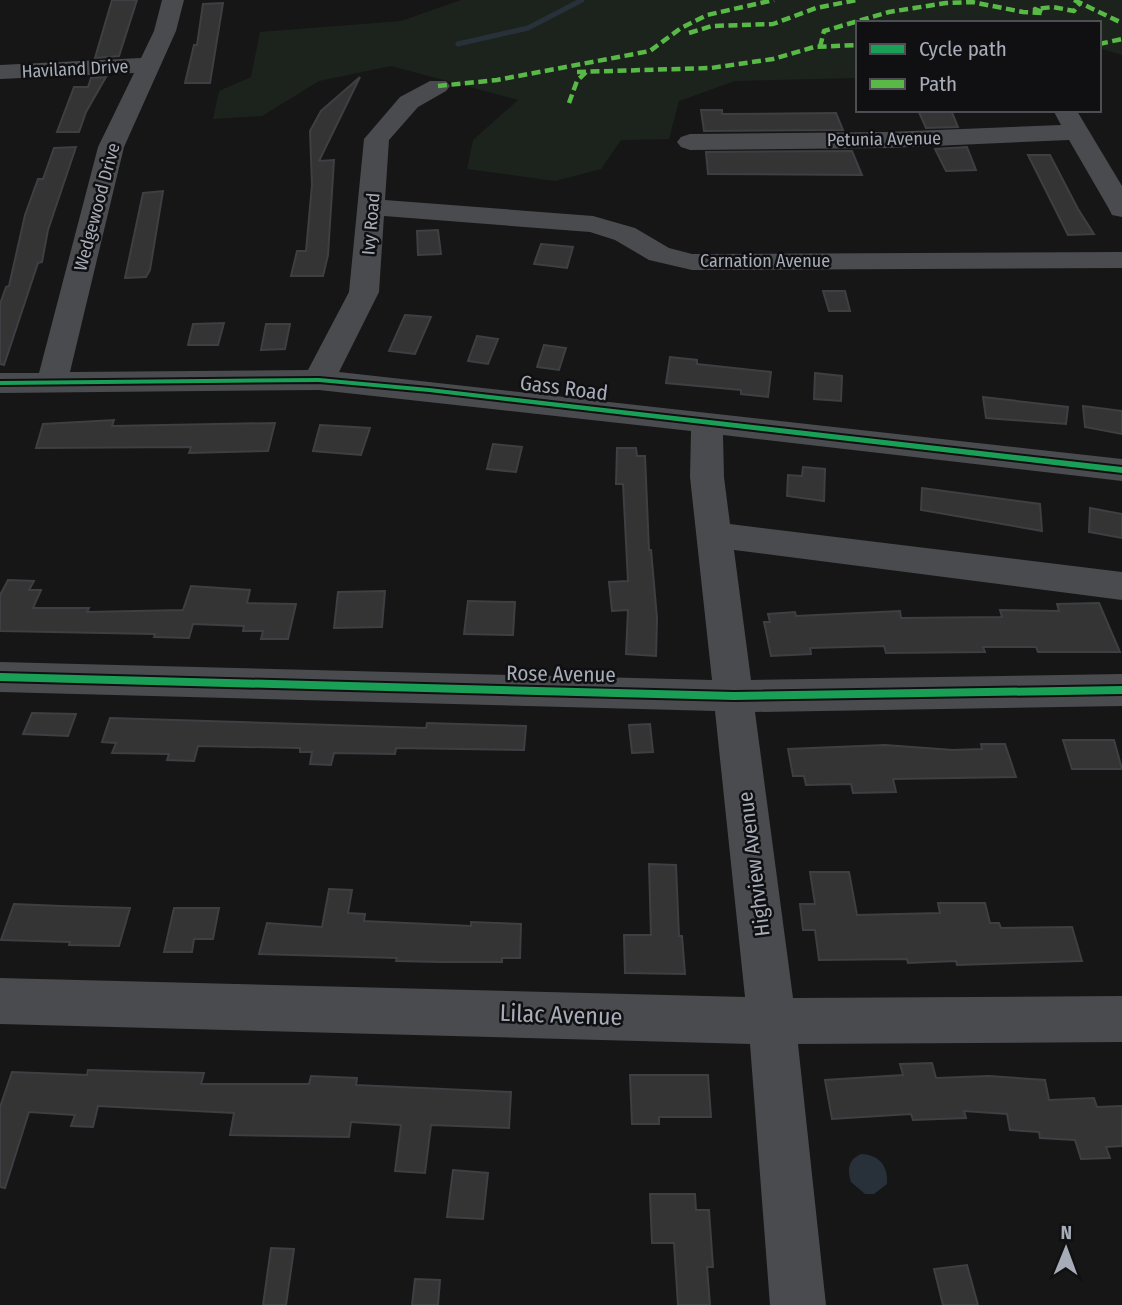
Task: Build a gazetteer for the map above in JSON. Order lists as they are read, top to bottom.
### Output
{
  "streets": {
    "street": [
      "Haviland Drive",
      "Petunia Avenue",
      "Wedgewood Drive",
      "Ivy Road",
      "Carnation Avenue",
      "Gass Road",
      "Rose Avenue",
      "Highview Avenue",
      "Lilac Avenue"
    ]
  },
  "crossings": [
    ["Haviland Drive", "Wedgewood Drive"],
    ["Wedgewood Drive", "Gass Road"],
    ["Ivy Road", "Carnation Avenue"],
    ["Ivy Road", "Gass Road"],
    ["Gass Road", "Highview Avenue"],
    ["Rose Avenue", "Highview Avenue"],
    ["Highview Avenue", "Lilac Avenue"]
  ],
  "legend": ["Cycle path", "Path"],
  "north": "top"
}
